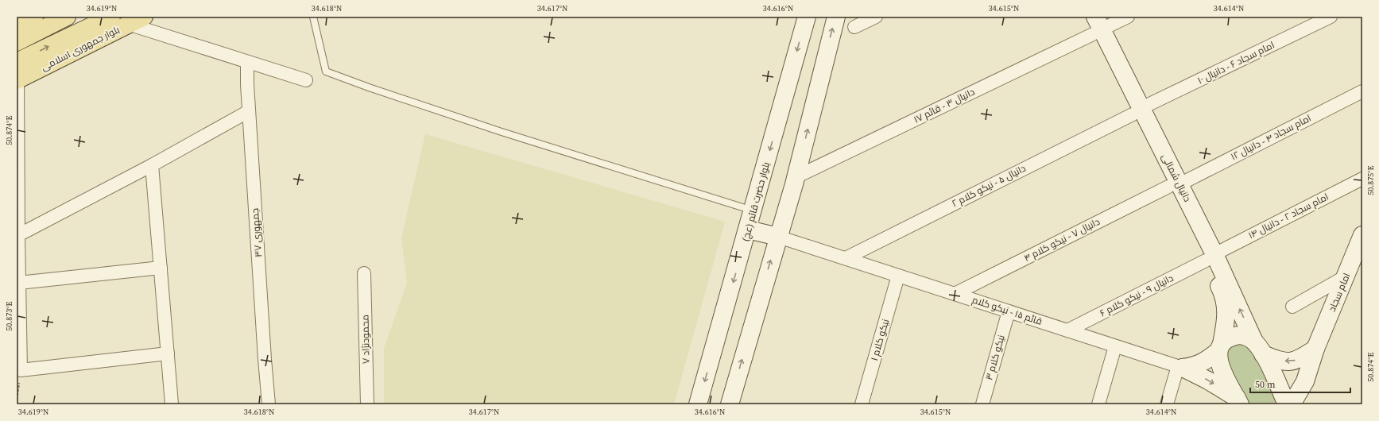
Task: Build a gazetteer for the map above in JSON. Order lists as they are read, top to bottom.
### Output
{
  "streets": {
    "main road": [
      "بلوار جمهوری اسلامی",
      "دانیال شمالی",
      "بلوار حضرت قائم (عج)",
      "امام سجاد"
    ],
    "street": [
      "امام سجاد ۶ - دانیال ۱۰",
      "دانیال ۳ - قائم ۱۷",
      "امام سجاد ۴ - دانیال ۱۲",
      "دانیال ۵ - نیکو کلام ۲",
      "امام سجاد ۲ - دانیال ۱۴",
      "جمهوری ۳۷",
      "دانیال ۷ - نیکو کلام ۴",
      "دانیال ۹ - نیکو کلام ۶",
      "قائم ۱۵ - نیکو کلام",
      "محمودنژاد ۷",
      "نیکو کلام ۱",
      "نیکو کلام ۳"
    ]
  },
  "crossings": [
    ["امام سجاد ۶ - دانیال ۱۰", "دانیال شمالی"],
    ["امام سجاد ۶ - دانیال ۱۰", "دانیال ۵ - نیکو کلام ۲"],
    ["دانیال ۳ - قائم ۱۷", "دانیال شمالی"],
    ["امام سجاد ۴ - دانیال ۱۲", "دانیال شمالی"],
    ["امام سجاد ۴ - دانیال ۱۲", "دانیال ۷ - نیکو کلام ۴"],
    ["دانیال شمالی", "دانیال ۵ - نیکو کلام ۲"],
    ["دانیال شمالی", "امام سجاد ۲ - دانیال ۱۴"],
    ["دانیال شمالی", "دانیال ۷ - نیکو کلام ۴"],
    ["دانیال شمالی", "دانیال ۹ - نیکو کلام ۶"],
    ["دانیال ۵ - نیکو کلام ۲", "قائم ۱۵ - نیکو کلام"],
    ["امام سجاد ۲ - دانیال ۱۴", "دانیال ۹ - نیکو کلام ۶"],
    ["دانیال ۷ - نیکو کلام ۴", "قائم ۱۵ - نیکو کلام"],
    ["دانیال ۹ - نیکو کلام ۶", "قائم ۱۵ - نیکو کلام"],
    ["قائم ۱۵ - نیکو کلام", "نیکو کلام ۱"],
    ["قائم ۱۵ - نیکو کلام", "نیکو کلام ۳"]
  ],
  "scale_bar": "50 m",
  "coordinates": [
    "34.619°N",
    "34.618°N",
    "34.617°N",
    "34.616°N",
    "34.615°N",
    "34.614°N",
    "50.874°E",
    "50.875°E",
    "50.873°E"
  ]
}
